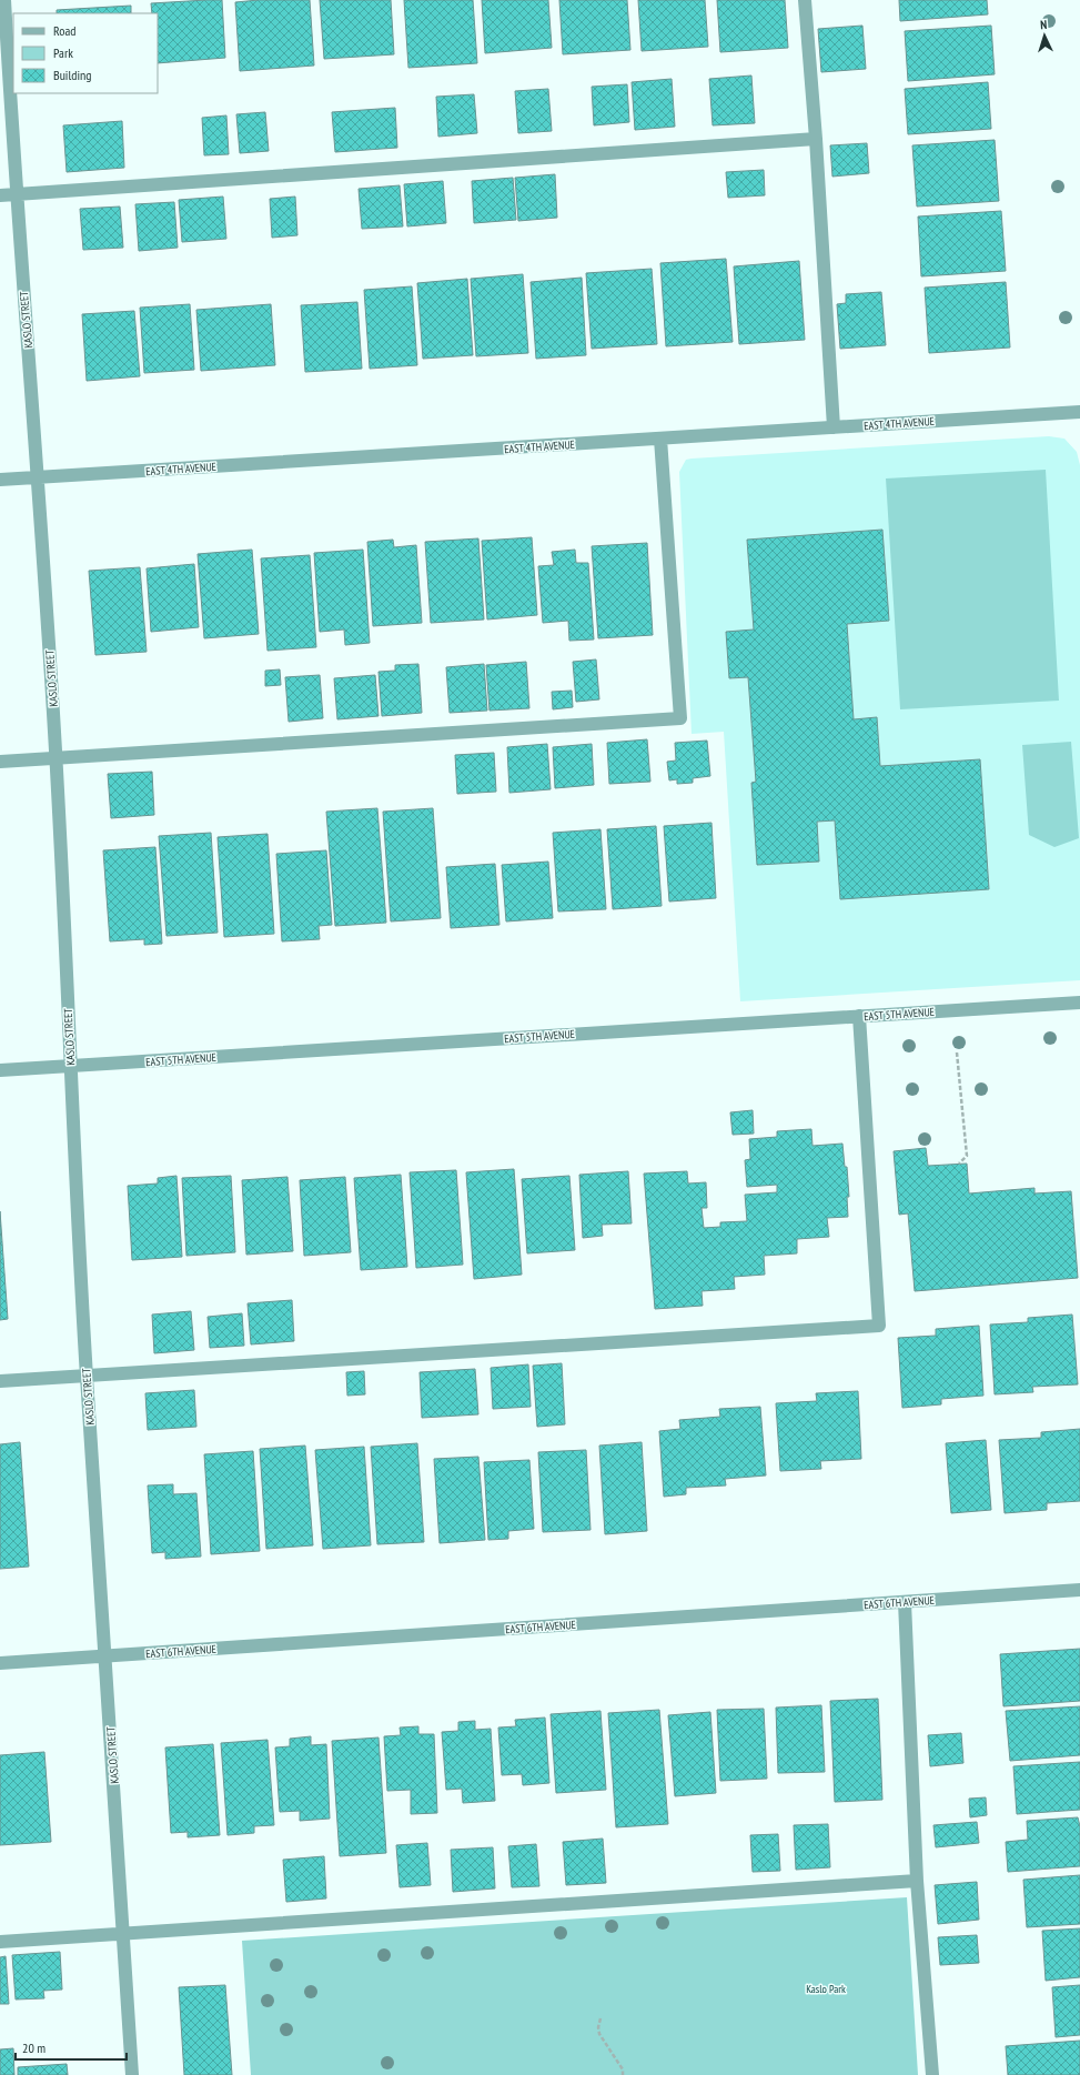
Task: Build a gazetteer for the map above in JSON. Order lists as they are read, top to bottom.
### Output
{
  "streets": {
    "street": [
      "KASLO STREET",
      "EAST 4TH AVENUE",
      "EAST 5TH AVENUE",
      "EAST 6TH AVENUE"
    ]
  },
  "crossings": [
    ["KASLO STREET", "EAST 4TH AVENUE"],
    ["KASLO STREET", "EAST 5TH AVENUE"],
    ["KASLO STREET", "EAST 6TH AVENUE"]
  ],
  "parks": ["Kaslo Park"],
  "legend": ["Road", "Park", "Building"],
  "scale_bar": "20 m",
  "north": "top"
}
